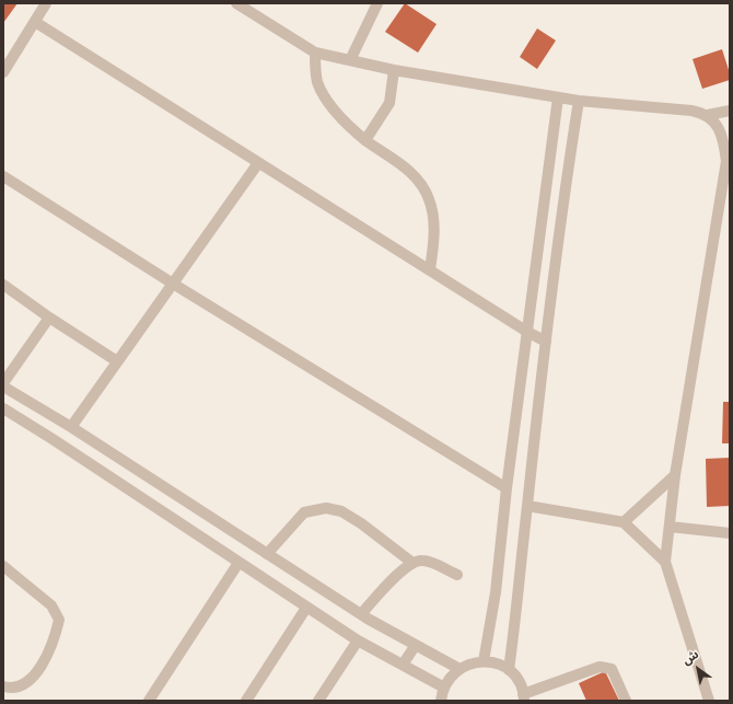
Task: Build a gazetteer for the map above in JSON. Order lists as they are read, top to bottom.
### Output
{
  "north": "top left"
}
